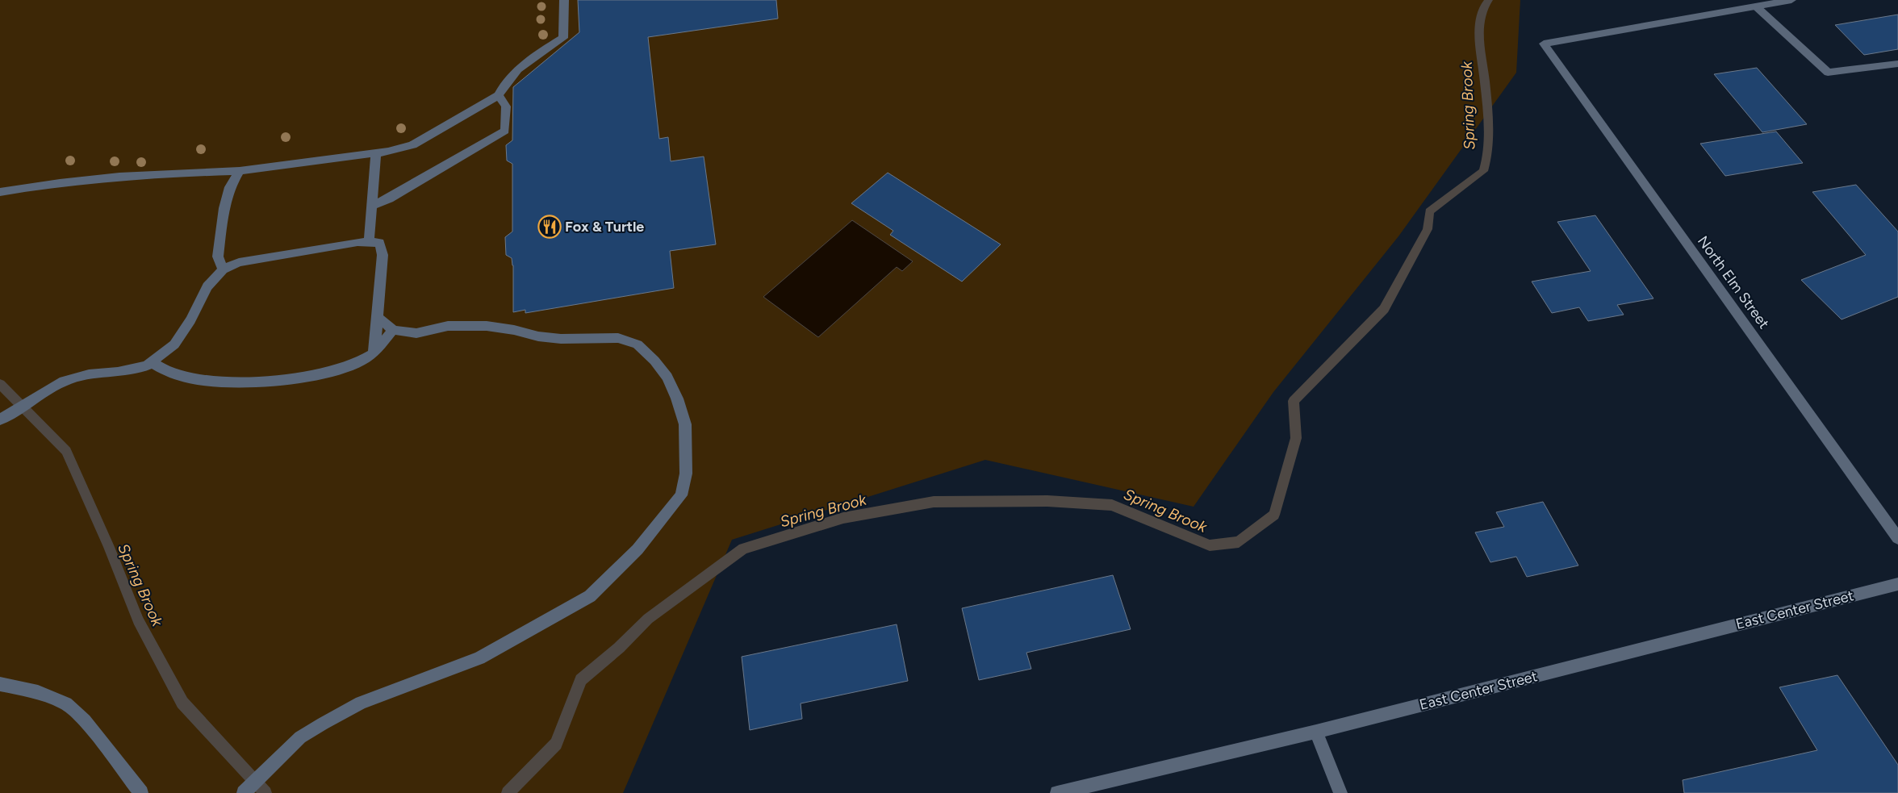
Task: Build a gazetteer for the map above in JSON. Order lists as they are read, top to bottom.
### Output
{
  "streets": {
    "street": ["North Elm Street", "East Center Street"]
  },
  "water": ["Spring Brook"],
  "places": {
    "restaurant": ["Fox & Turtle"]
  }
}
